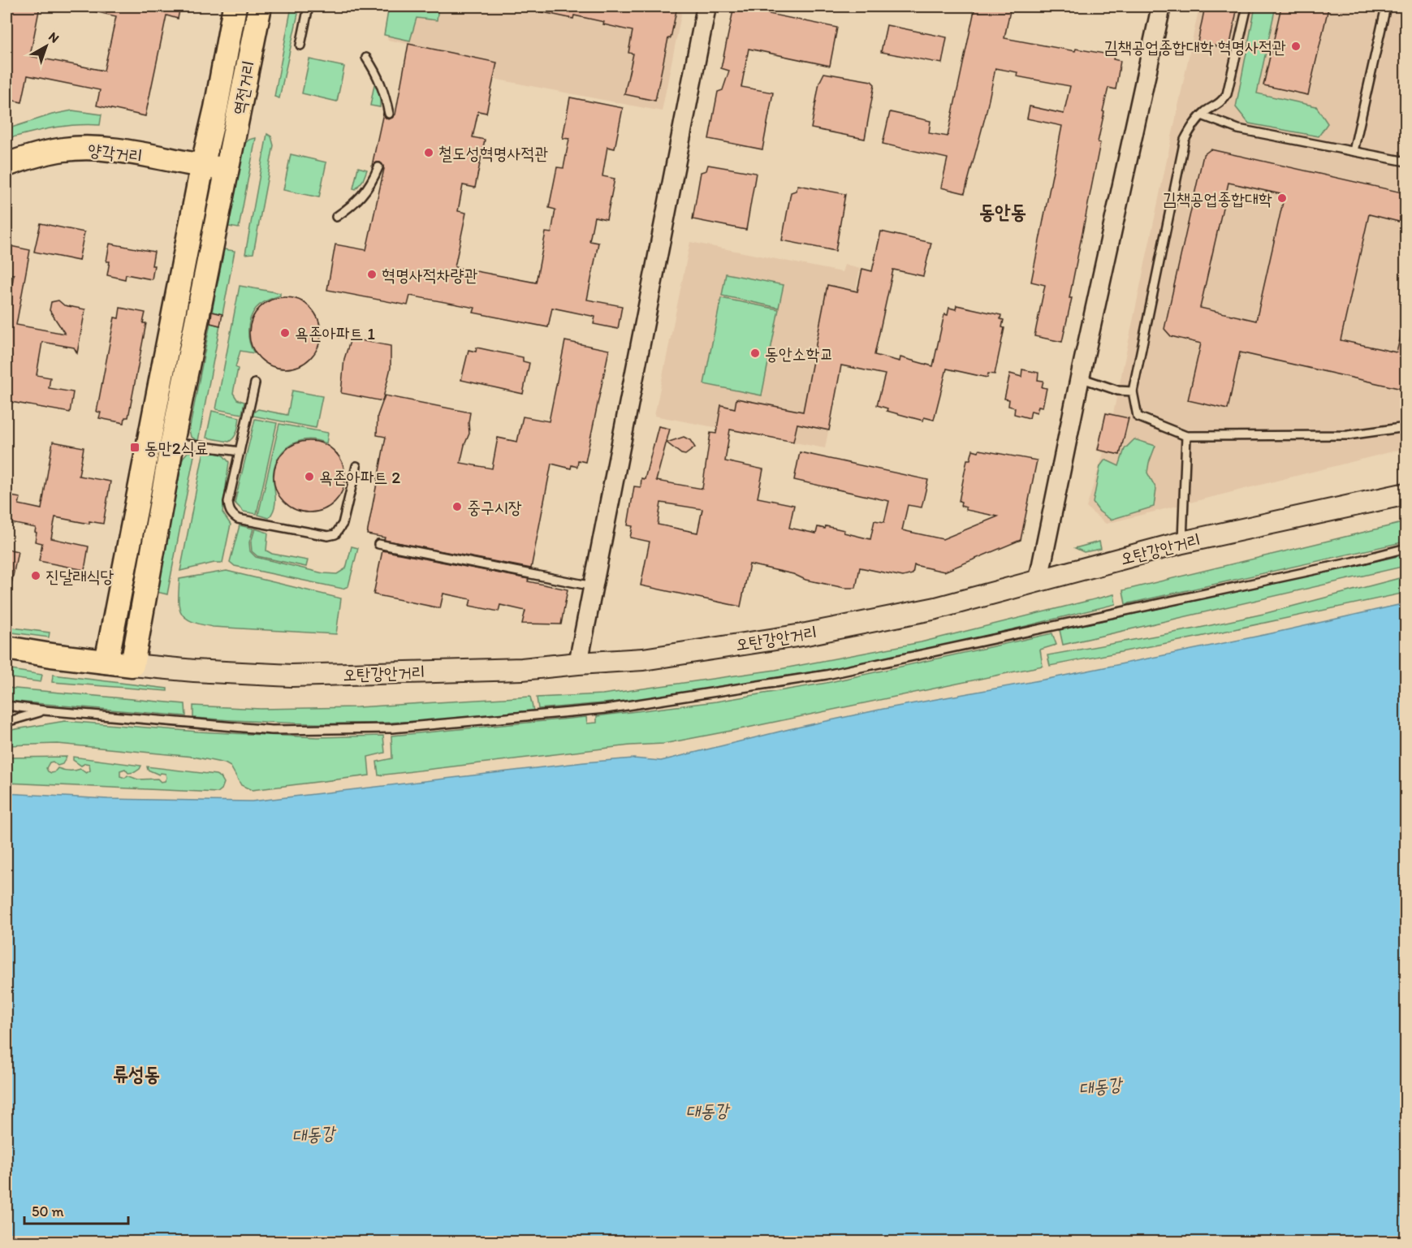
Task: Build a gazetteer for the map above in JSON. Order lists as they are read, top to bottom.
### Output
{
  "streets": {
    "main road": ["역전거리", "양각거리", "오탄강안거리"]
  },
  "crossings": [
    ["역전거리", "양각거리"],
    ["역전거리", "오탄강안거리"]
  ],
  "districts": ["동안동", "류성동"],
  "water": ["대동강"],
  "places": {
    "other": [
      "김책공업종합대학 혁명사적관",
      "철도성혁명사적관",
      "김책공업종합대학",
      "혁명사적차량관",
      "욕존아파트 1",
      "동안소학교",
      "욕존아파트 2",
      "중구시장",
      "진달래식당"
    ],
    "transit": ["동만2식료"]
  },
  "scale_bar": "50 m",
  "north": "top right"
}
